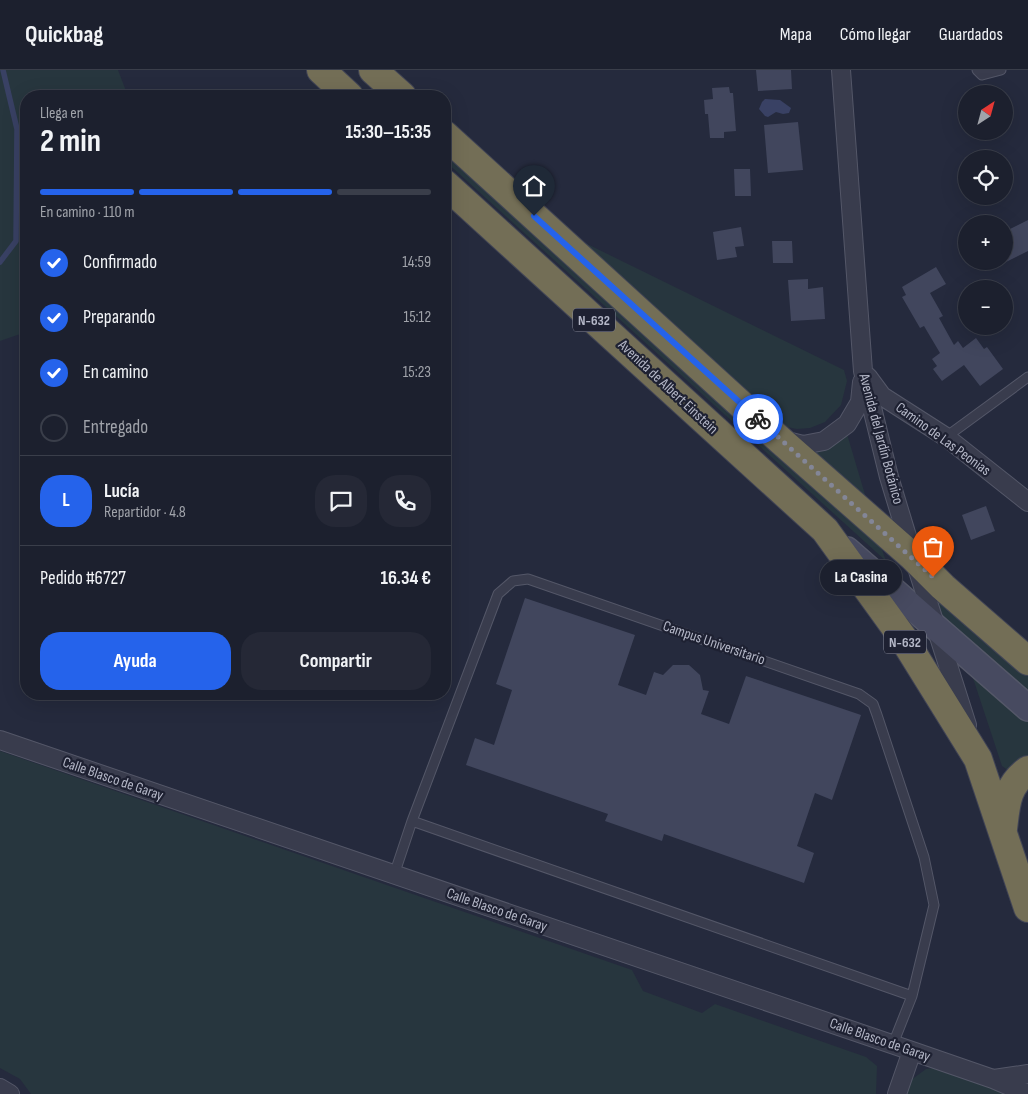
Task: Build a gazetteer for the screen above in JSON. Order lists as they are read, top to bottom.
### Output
{
  "streets": {
    "highway": ["N-632", "Avenida de Albert Einstein", "Avenida del Jardín Botánico"],
    "street": ["Camino de Las Peonias", "Calle Blasco de Garay"],
    "lane": ["Campus Universitario"]
  },
  "crossings": [
    ["N-632", "Avenida del Jardín Botánico"],
    ["Avenida de Albert Einstein", "Avenida del Jardín Botánico"],
    ["Avenida del Jardín Botánico", "Camino de Las Peonias"],
    ["Campus Universitario", "Calle Blasco de Garay"]
  ],
  "places": ["La Casina"],
  "north": "top right",
  "page": {
    "header": "Quickbag",
    "nav": ["Mapa", "Cómo llegar", "Guardados"],
    "map_buttons": ["+", "−"],
    "heading": ["2 min", "Llega en", "15:30–15:35"],
    "panel": [
      "Lucía",
      "Repartidor · 4.8",
      "Pedido #6727",
      "16.34 €"
    ],
    "bar": "En camino · 110 m",
    "list": [
      ["Confirmado", "14:59"],
      ["Preparando", "15:12"],
      ["En camino", "15:23"],
      "Entregado"
    ],
    "round": "L",
    "bubble": "La Casina",
    "buttons": ["Ayuda", "Compartir"]
  }
}
